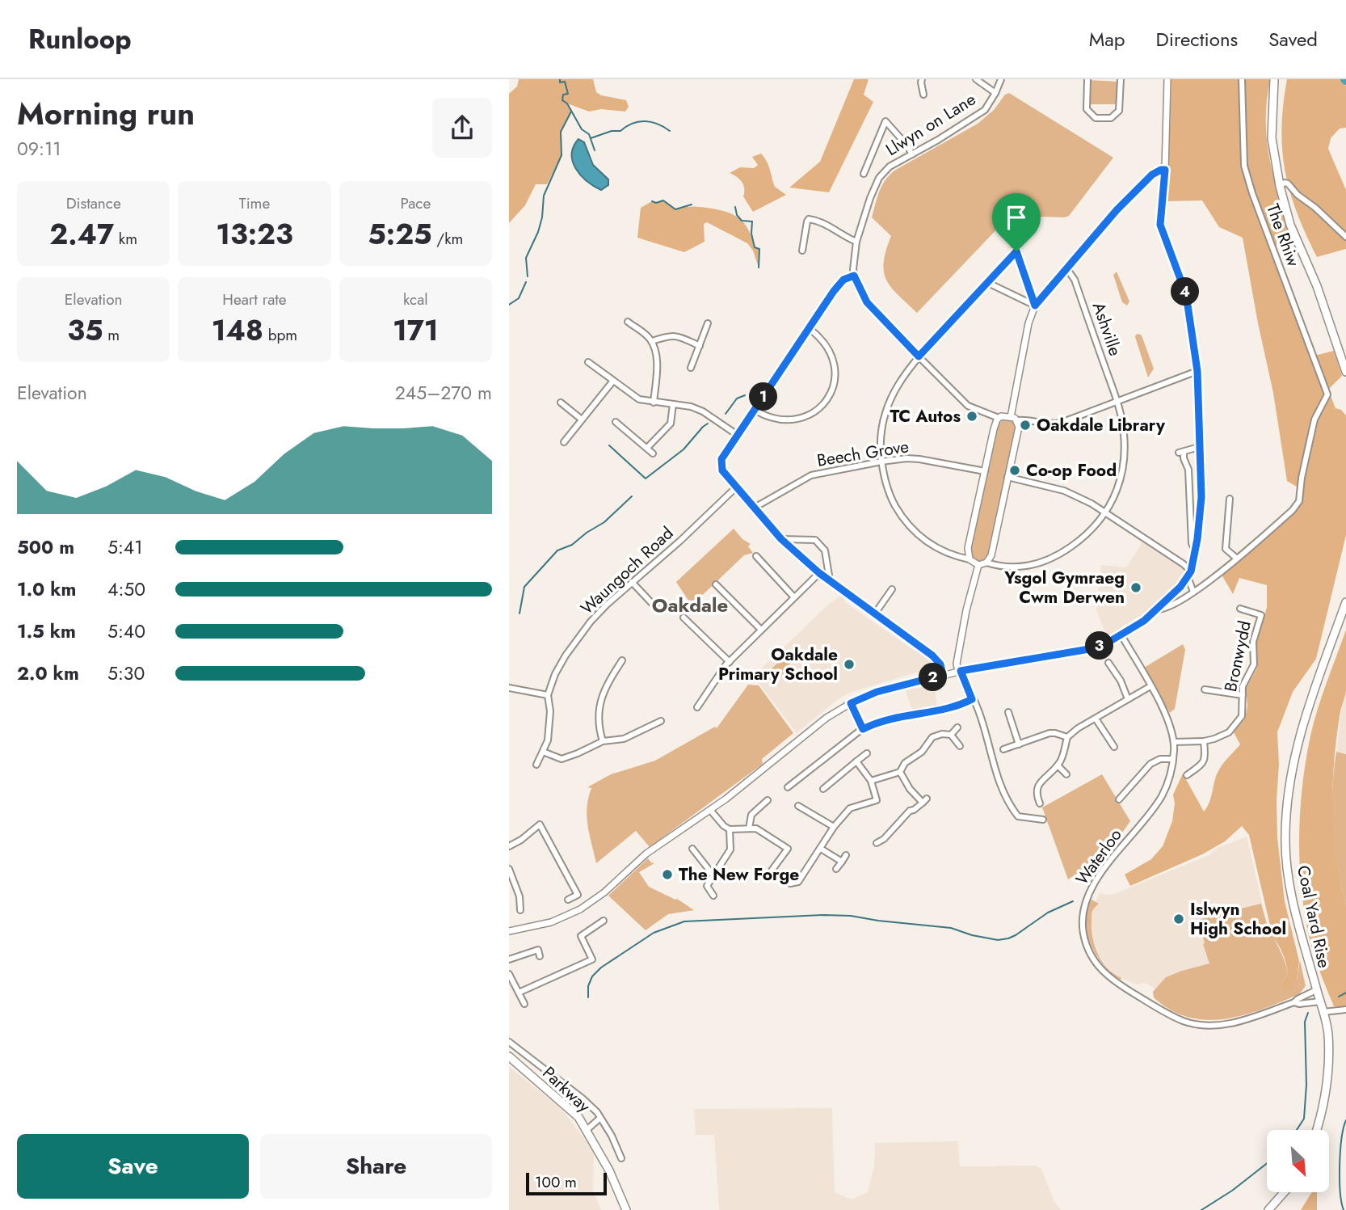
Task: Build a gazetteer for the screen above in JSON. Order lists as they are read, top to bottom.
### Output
{
  "streets": {
    "main road": ["Coal Yard Rise", "Parkway"],
    "street": [
      "Llwyn on Lane",
      "The Rhiw",
      "Ashville",
      "Beech Grove",
      "Waungoch Road",
      "Bronwydd",
      "Waterloo"
    ]
  },
  "crossings": [
    ["Bronwydd", "Waterloo"],
    ["Waterloo", "Coal Yard Rise"]
  ],
  "districts": ["Oakdale"],
  "places": [
    "TC Autos",
    "Oakdale Library",
    "Co-op Food",
    "Ysgol Gymraeg Cwm Derwen",
    "Oakdale Primary School",
    "The New Forge",
    "Islwyn High School"
  ],
  "scale_bar": "100 m",
  "north": "bottom right",
  "page": {
    "header": "Runloop",
    "nav": ["Map", "Directions", "Saved"],
    "heading": ["Morning run", "09:11"],
    "stats": [
      ["Distance", "2.47 km"],
      ["Time", "13:23"],
      ["Pace", "5:25 /km"],
      ["Elevation", "35 m"],
      ["Heart rate", "148 bpm"],
      ["kcal", "171"]
    ],
    "pins": [
      "4",
      "1",
      "3",
      "2"
    ],
    "chart": ["Elevation", "245–270 m"],
    "list": [
      {
        "name": "500 m",
        "note": "5:41"
      },
      {
        "name": "1.0 km",
        "note": "4:50"
      },
      {
        "name": "1.5 km",
        "note": "5:40"
      },
      {
        "name": "2.0 km",
        "note": "5:30"
      }
    ],
    "buttons": ["Save", "Share"],
    "scale": "100 m"
  }
}
